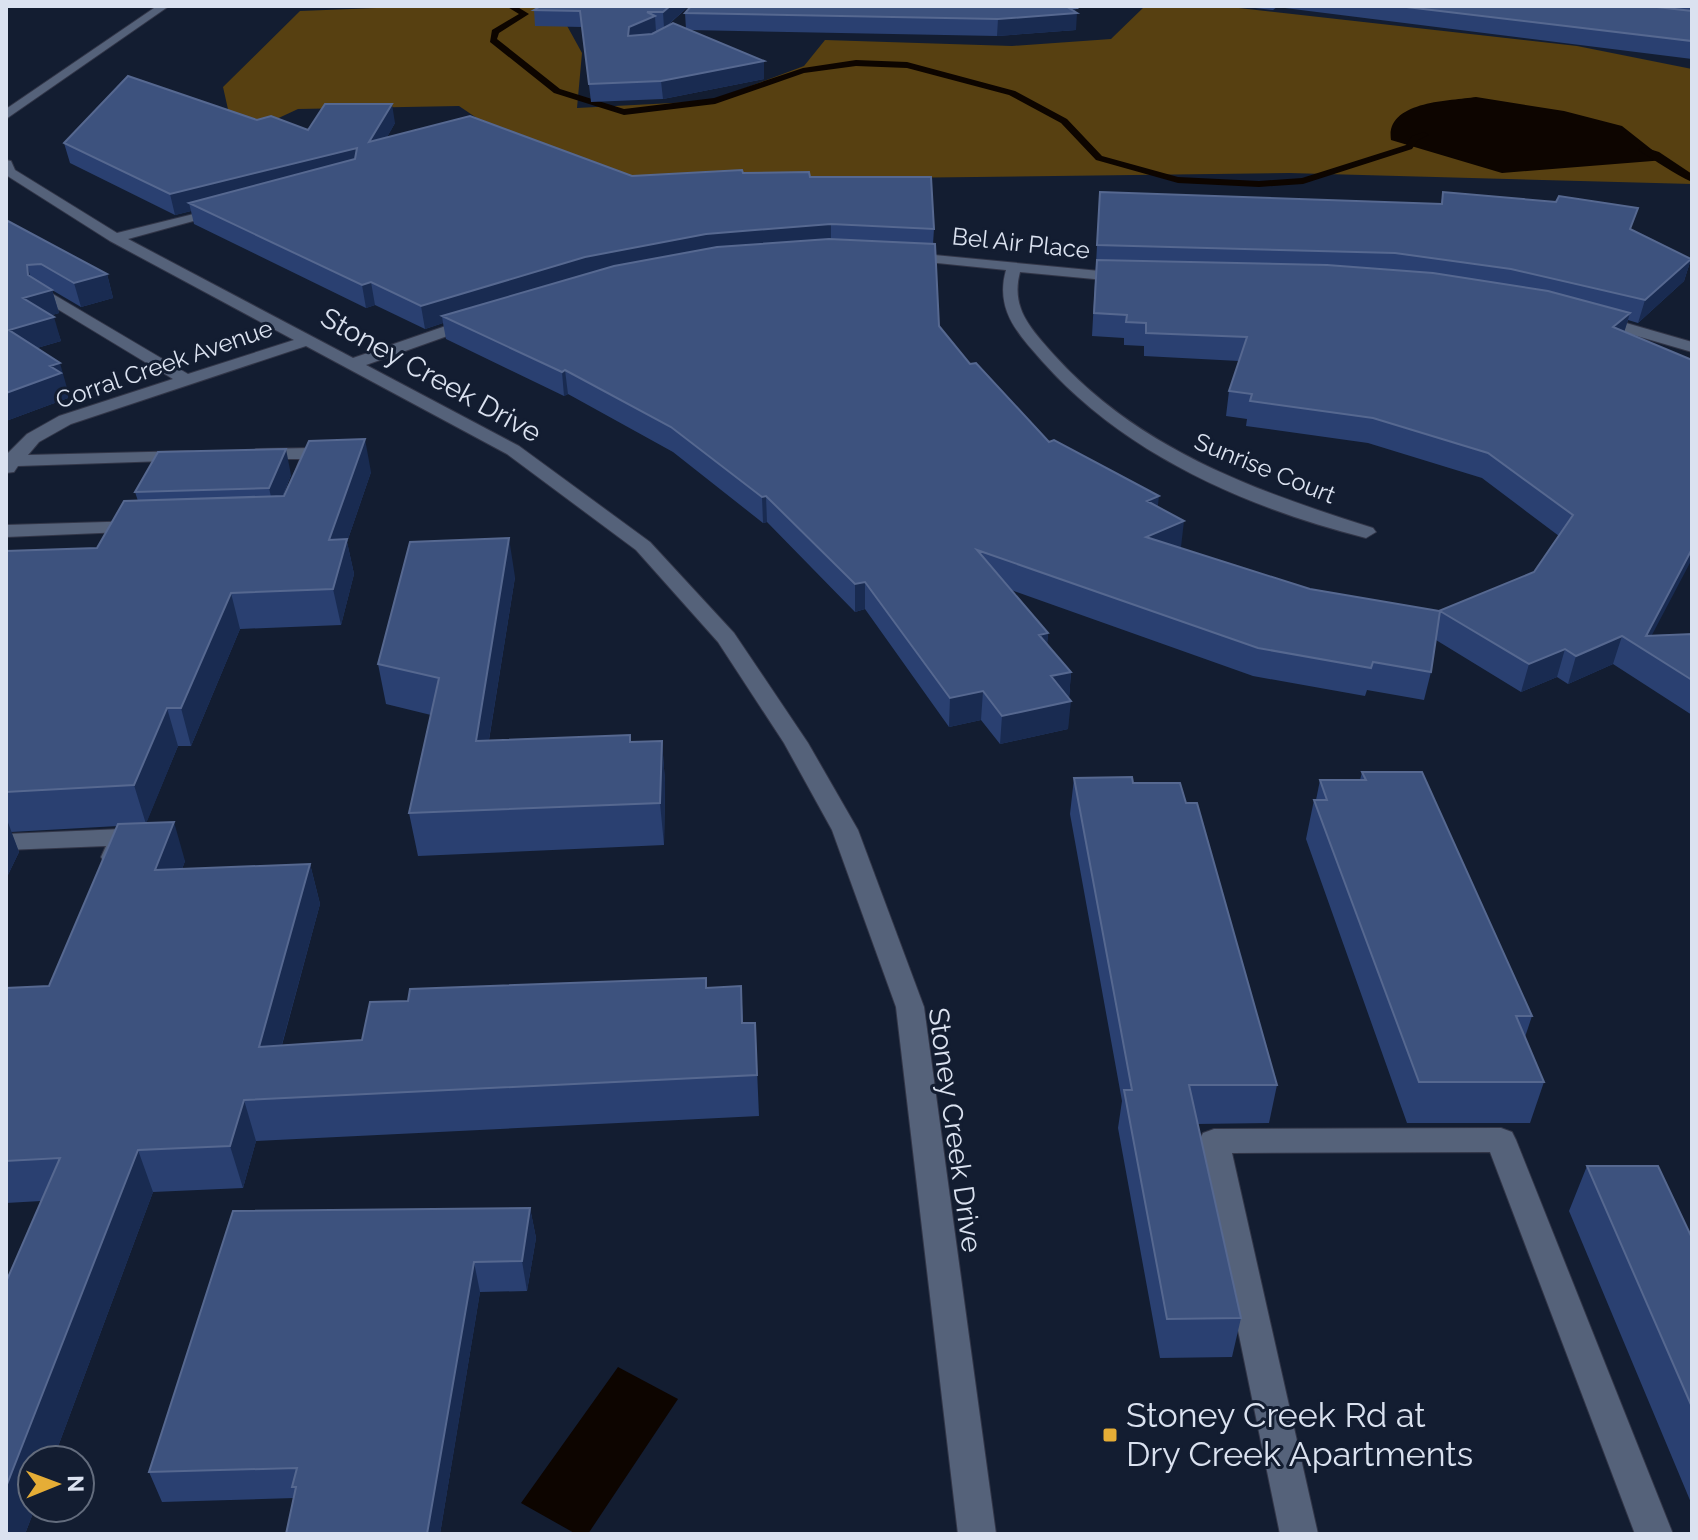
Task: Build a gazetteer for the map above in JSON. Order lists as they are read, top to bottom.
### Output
{
  "streets": {
    "street": [
      "Bel Air Place",
      "Corral Creek Avenue",
      "Stoney Creek Drive",
      "Sunrise Court"
    ]
  },
  "crossings": [
    ["Bel Air Place", "Sunrise Court"],
    ["Corral Creek Avenue", "Stoney Creek Drive"]
  ],
  "places": {
    "transit": ["Stoney Creek Rd at Dry Creek Apartments"]
  },
  "north": "right"
}
